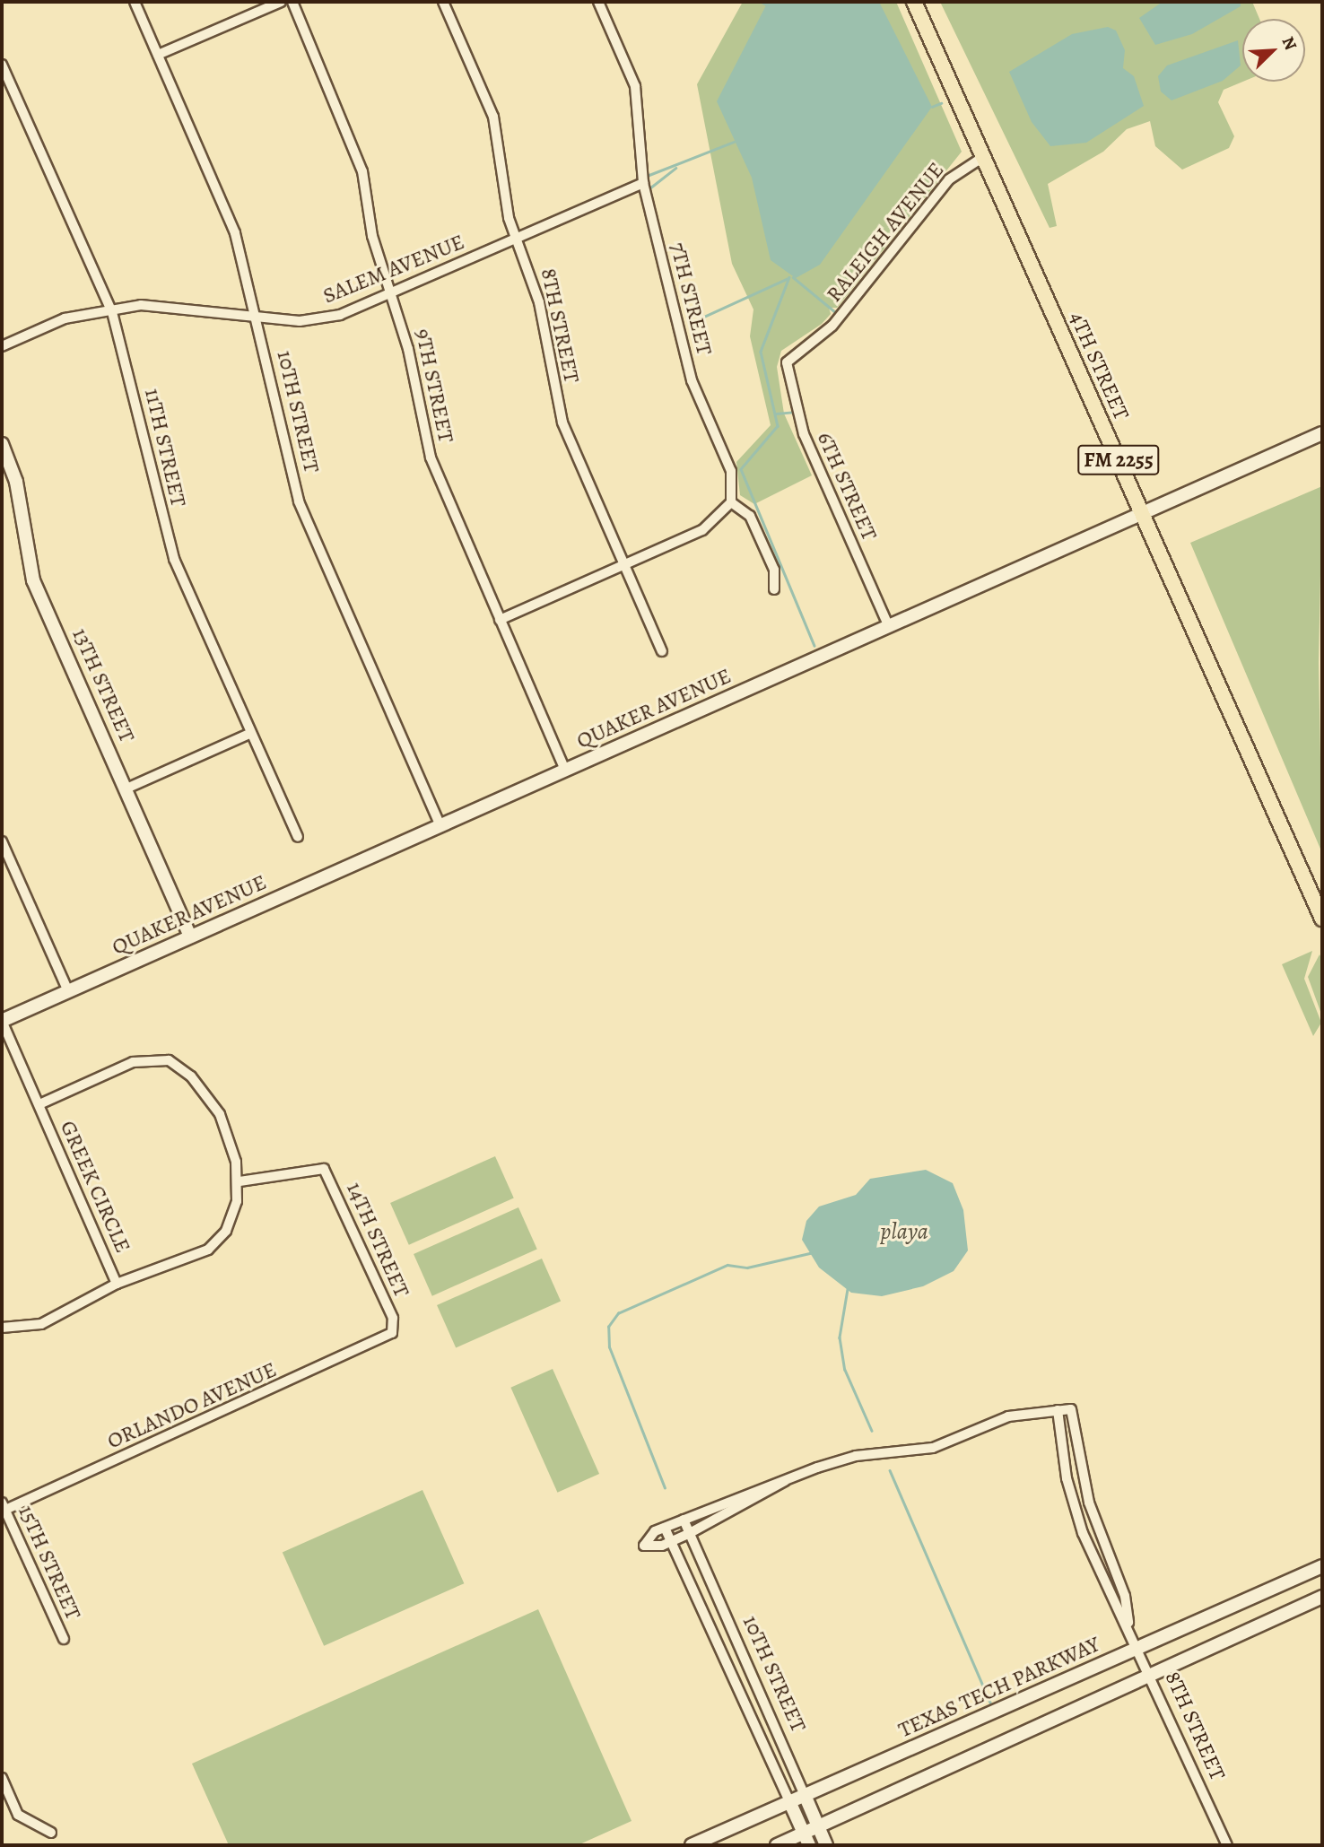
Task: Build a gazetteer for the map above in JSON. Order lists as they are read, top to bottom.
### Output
{
  "streets": {
    "main road": [
      "4TH STREET",
      "10TH STREET",
      "FM 2255",
      "13TH STREET",
      "QUAKER AVENUE",
      "TEXAS TECH PARKWAY"
    ],
    "street": [
      "RALEIGH AVENUE",
      "SALEM AVENUE",
      "7TH STREET",
      "8TH STREET",
      "9TH STREET",
      "11TH STREET",
      "6TH STREET",
      "GREEK CIRCLE",
      "14TH STREET",
      "ORLANDO AVENUE",
      "15TH STREET"
    ]
  },
  "crossings": [
    ["RALEIGH AVENUE", "4TH STREET"],
    ["RALEIGH AVENUE", "6TH STREET"],
    ["SALEM AVENUE", "7TH STREET"],
    ["SALEM AVENUE", "8TH STREET"],
    ["SALEM AVENUE", "9TH STREET"],
    ["SALEM AVENUE", "10TH STREET"],
    ["SALEM AVENUE", "11TH STREET"],
    ["8TH STREET", "TEXAS TECH PARKWAY"],
    ["4TH STREET", "QUAKER AVENUE"],
    ["9TH STREET", "QUAKER AVENUE"],
    ["10TH STREET", "QUAKER AVENUE"],
    ["10TH STREET", "TEXAS TECH PARKWAY"],
    ["6TH STREET", "QUAKER AVENUE"],
    ["13TH STREET", "QUAKER AVENUE"],
    ["QUAKER AVENUE", "GREEK CIRCLE"],
    ["GREEK CIRCLE", "14TH STREET"],
    ["14TH STREET", "ORLANDO AVENUE"],
    ["ORLANDO AVENUE", "15TH STREET"]
  ],
  "water": ["playa"],
  "north": "top right"
}
